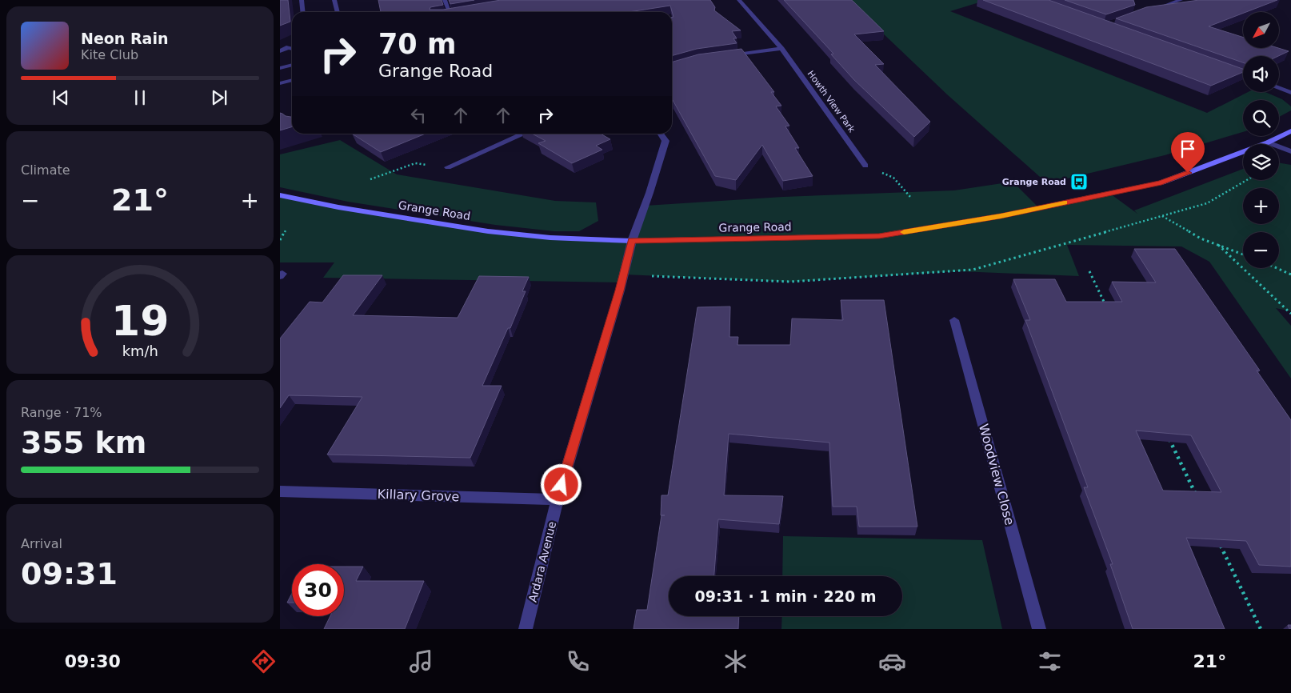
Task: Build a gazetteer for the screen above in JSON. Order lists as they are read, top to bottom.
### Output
{
  "streets": {
    "main road": ["Grange Road"],
    "street": [
      "Howth View Park",
      "Woodview Close",
      "Killary Grove",
      "Ardara Avenue"
    ]
  },
  "crossings": [
    ["Grange Road", "Ardara Avenue"],
    ["Killary Grove", "Ardara Avenue"]
  ],
  "places": {
    "bus stop": ["Grange Road"]
  },
  "north": "bottom left",
  "page": {
    "map_buttons": ["+", "−"],
    "turn": ["70 m", "Grange Road"],
    "song": ["Neon Rain", "Kite Club"],
    "tile": [
      "Climate",
      ["Range · 71%", "355 km"],
      ["Arrival", "09:31"]
    ],
    "heat": ["−", "21°", "+"],
    "limit": "30",
    "trip": "09:31 · 1 min · 220 m",
    "tabs": ["09:30", "21°"],
    "gauge": ["19", "km/h"]
  }
}
